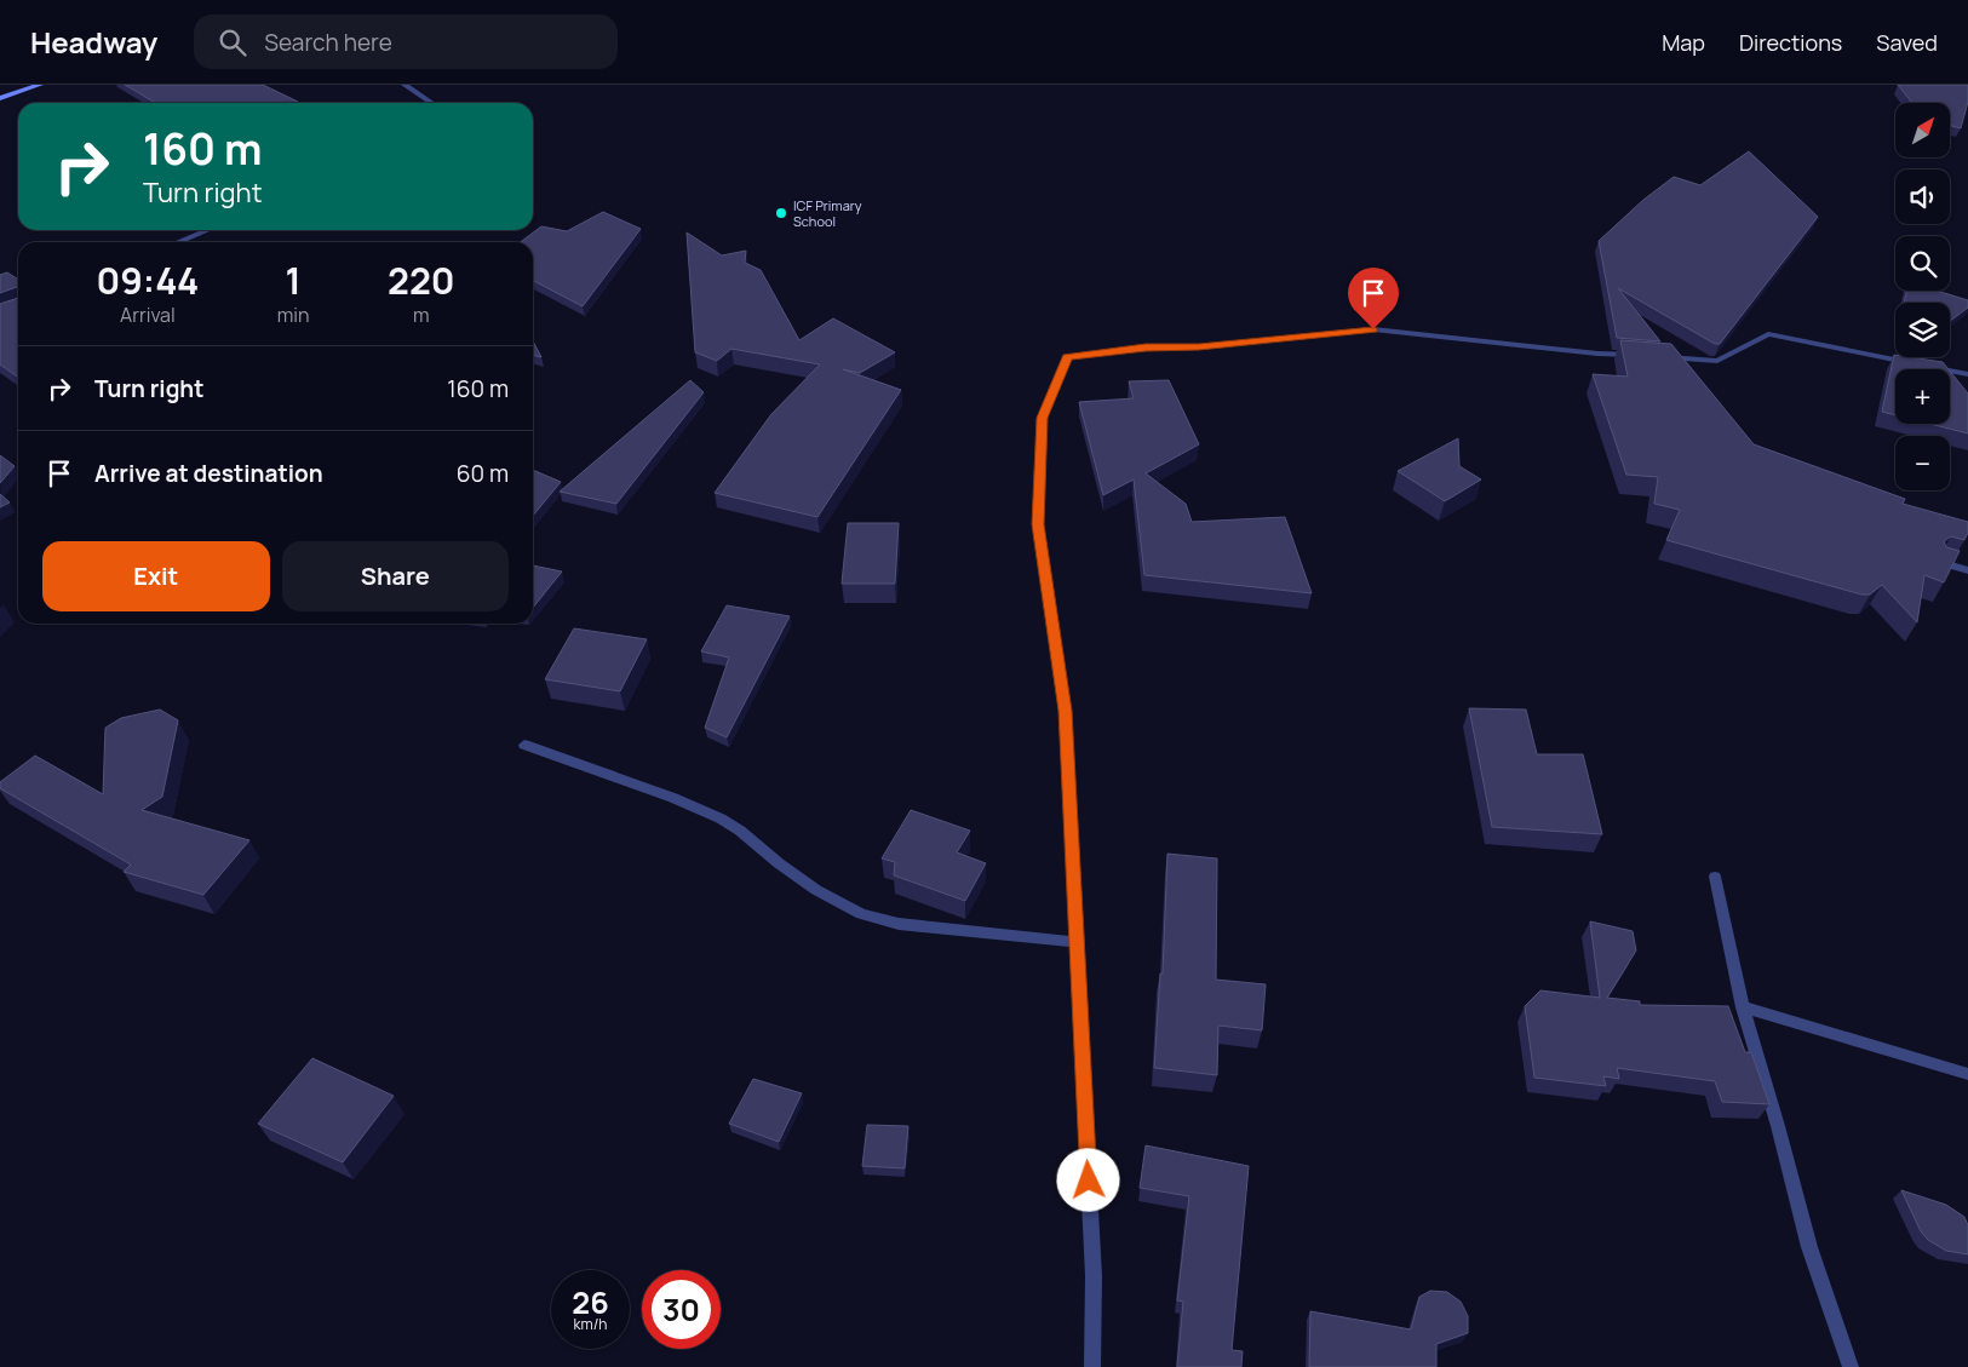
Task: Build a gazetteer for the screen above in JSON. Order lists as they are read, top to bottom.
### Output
{
  "places": ["ICF Primary School"],
  "north": "top right",
  "page": {
    "header": "Headway",
    "search": "Search here",
    "nav": ["Map", "Directions", "Saved"],
    "map_buttons": ["+", "−"],
    "turn": ["160 m", "Turn right"],
    "eta": [
      "09:44",
      "Arrival",
      "1",
      "min",
      "220",
      "m"
    ],
    "list": [
      {
        "name": "Turn right",
        "value": "160 m"
      },
      {
        "name": "Arrive at destination",
        "value": "60 m"
      }
    ],
    "buttons": ["Exit", "Share"],
    "speed": "26 km/h",
    "limit": "30"
  }
}
